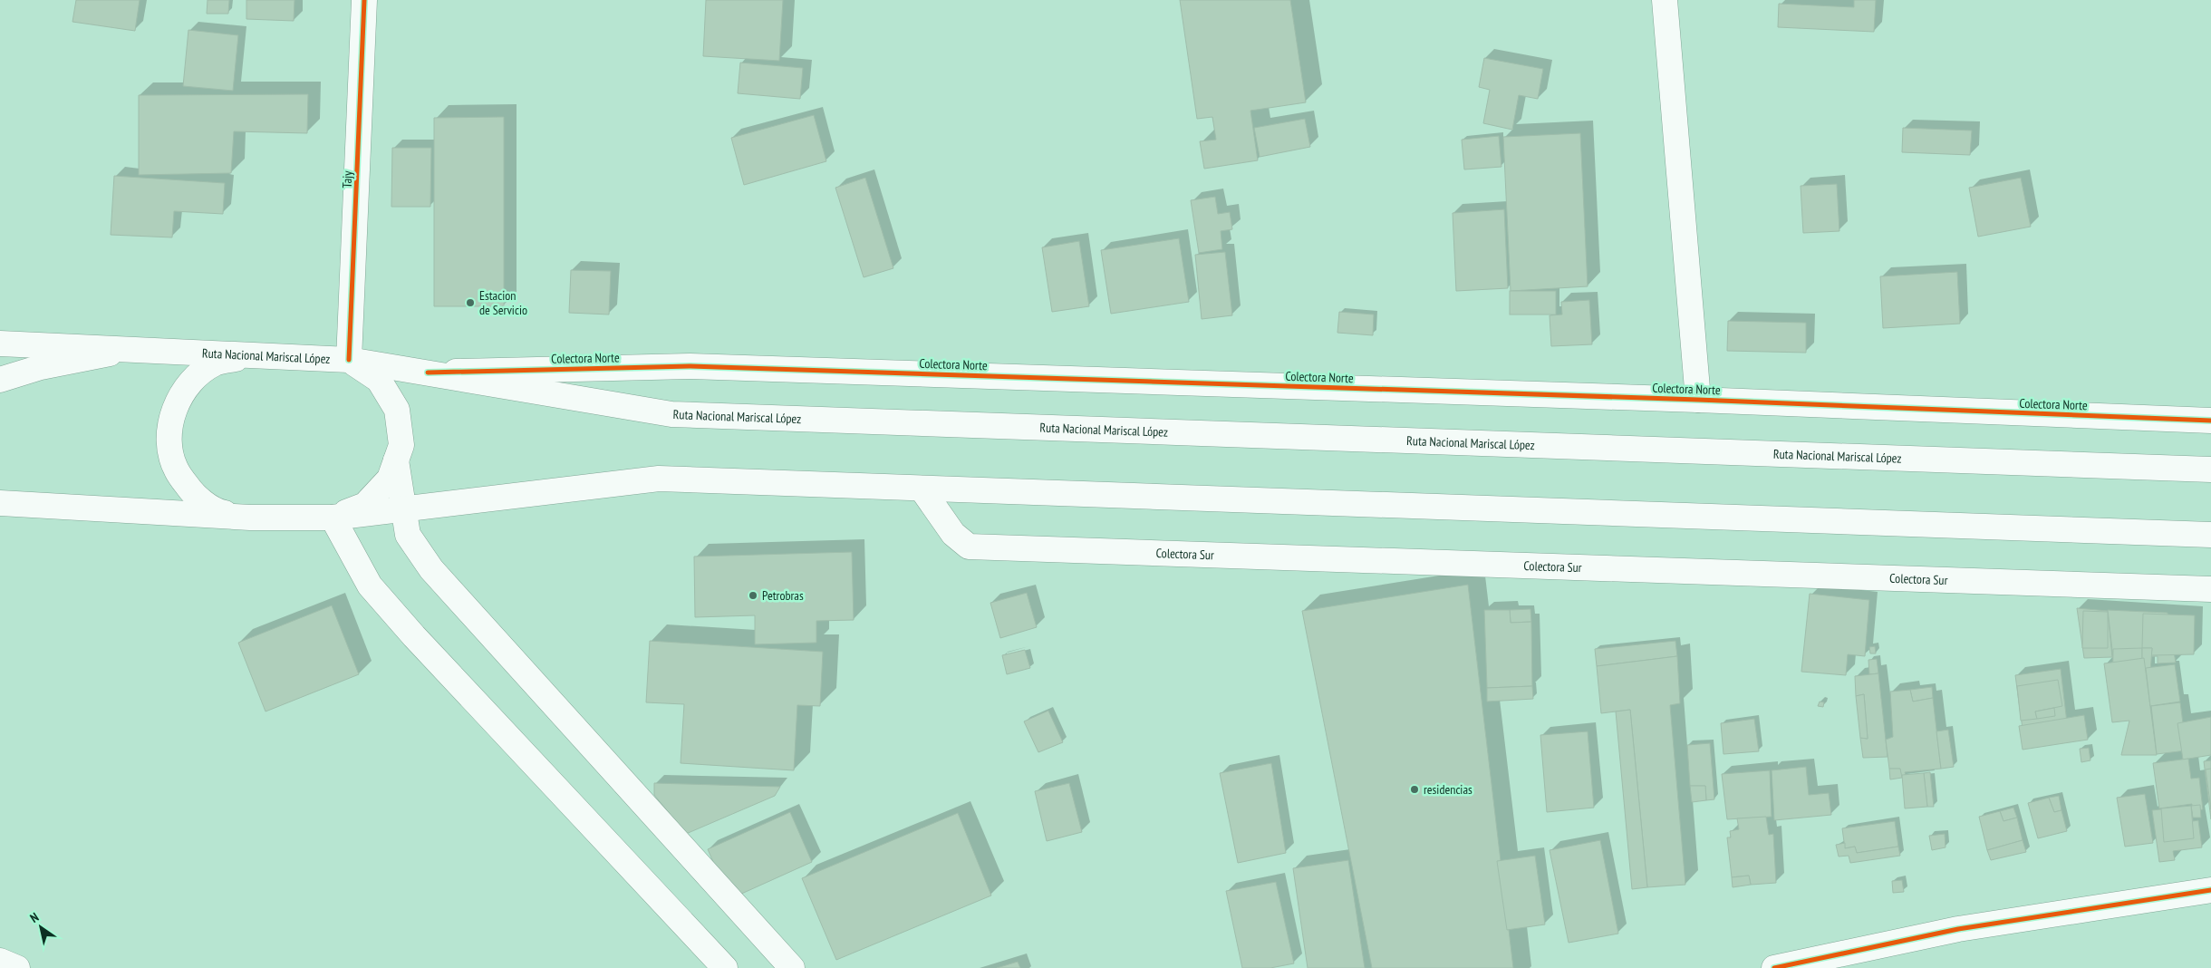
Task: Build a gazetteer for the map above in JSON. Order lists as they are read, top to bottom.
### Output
{
  "streets": {
    "main road": [
      "Tajy",
      "Ruta Nacional Mariscal López",
      "Colectora Norte",
      "Colectora Sur"
    ]
  },
  "crossings": [
    ["Tajy", "Ruta Nacional Mariscal López"],
    ["Ruta Nacional Mariscal López", "Colectora Norte"]
  ],
  "places": ["Estacion de Servicio", "Petrobras", "residencias"],
  "north": "top left"
}
